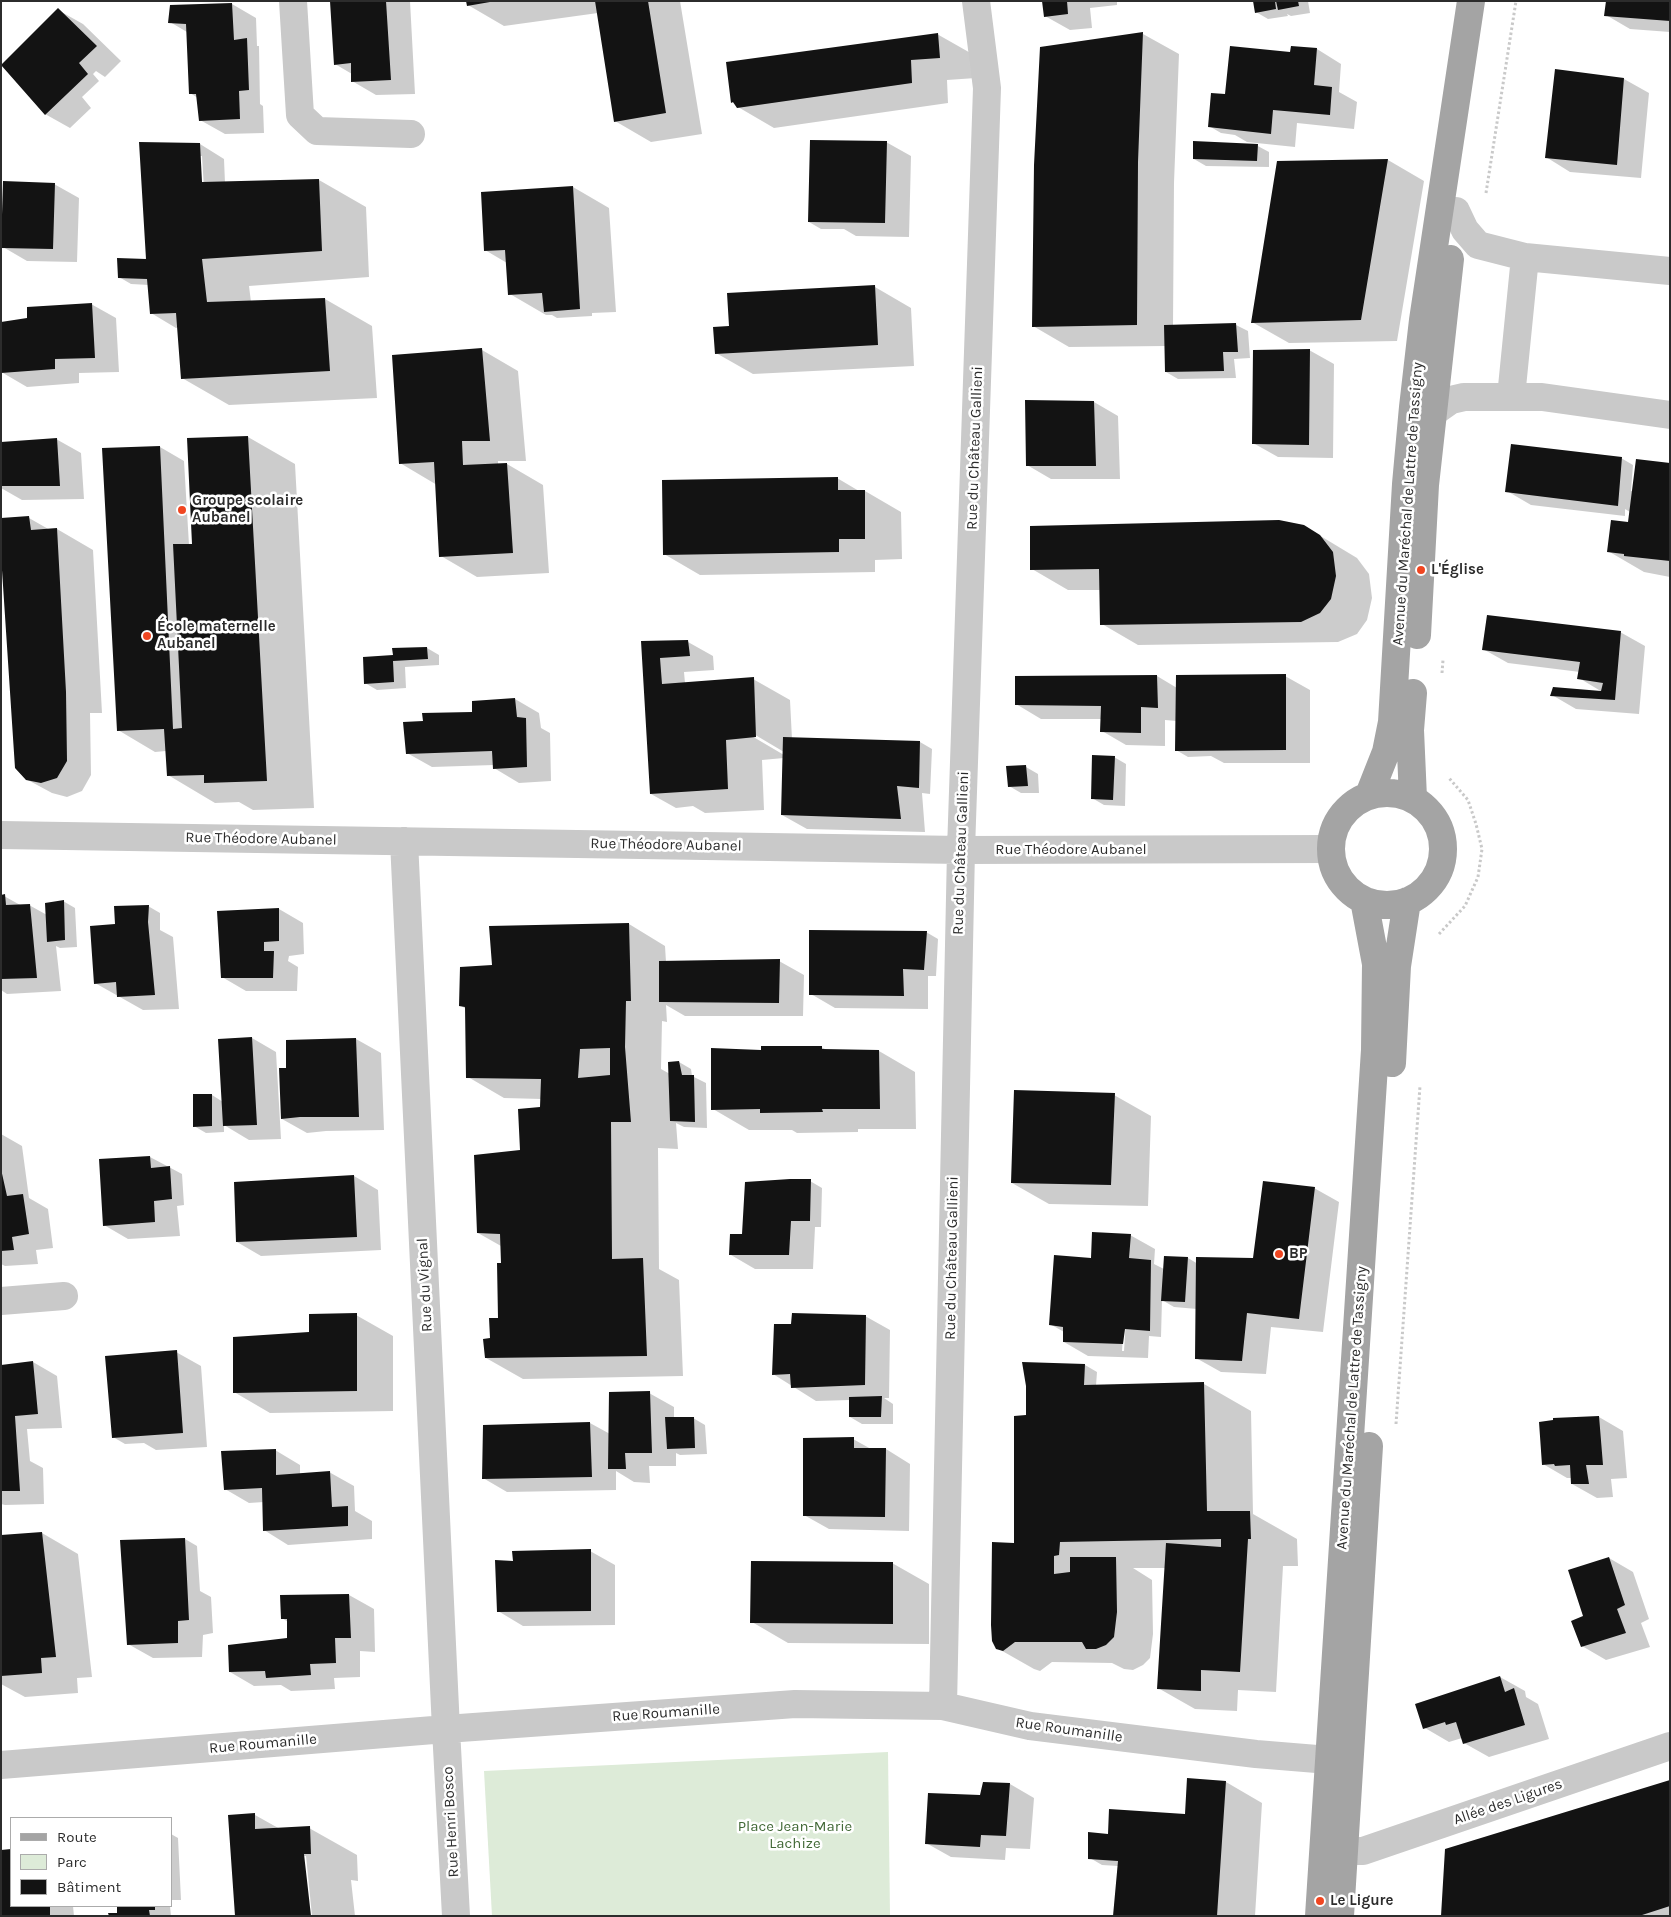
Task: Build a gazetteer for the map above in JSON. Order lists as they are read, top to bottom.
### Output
{
  "streets": {
    "main road": ["Avenue du Maréchal de Lattre de Tassigny"],
    "street": [
      "Rue du Château Gallieni",
      "Rue Théodore Aubanel",
      "Rue du Vignal",
      "Rue Roumanille",
      "Allée des Ligures",
      "Rue Henri Bosco"
    ]
  },
  "crossings": [
    ["Rue du Château Gallieni", "Rue Théodore Aubanel"],
    ["Rue du Château Gallieni", "Rue Roumanille"],
    ["Avenue du Maréchal de Lattre de Tassigny", "Rue Théodore Aubanel"],
    ["Avenue du Maréchal de Lattre de Tassigny", "Rue Roumanille"],
    ["Avenue du Maréchal de Lattre de Tassigny", "Allée des Ligures"],
    ["Rue Théodore Aubanel", "Rue du Vignal"],
    ["Rue du Vignal", "Rue Roumanille"],
    ["Rue du Vignal", "Rue Henri Bosco"],
    ["Rue Roumanille", "Rue Henri Bosco"]
  ],
  "parks": ["Place Jean-Marie Lachize"],
  "places": [
    "Groupe scolaire Aubanel",
    "L'Église",
    "École maternelle Aubanel",
    "BP",
    "Le Ligure"
  ],
  "legend": ["Route", "Parc", "Bâtiment"]
}
